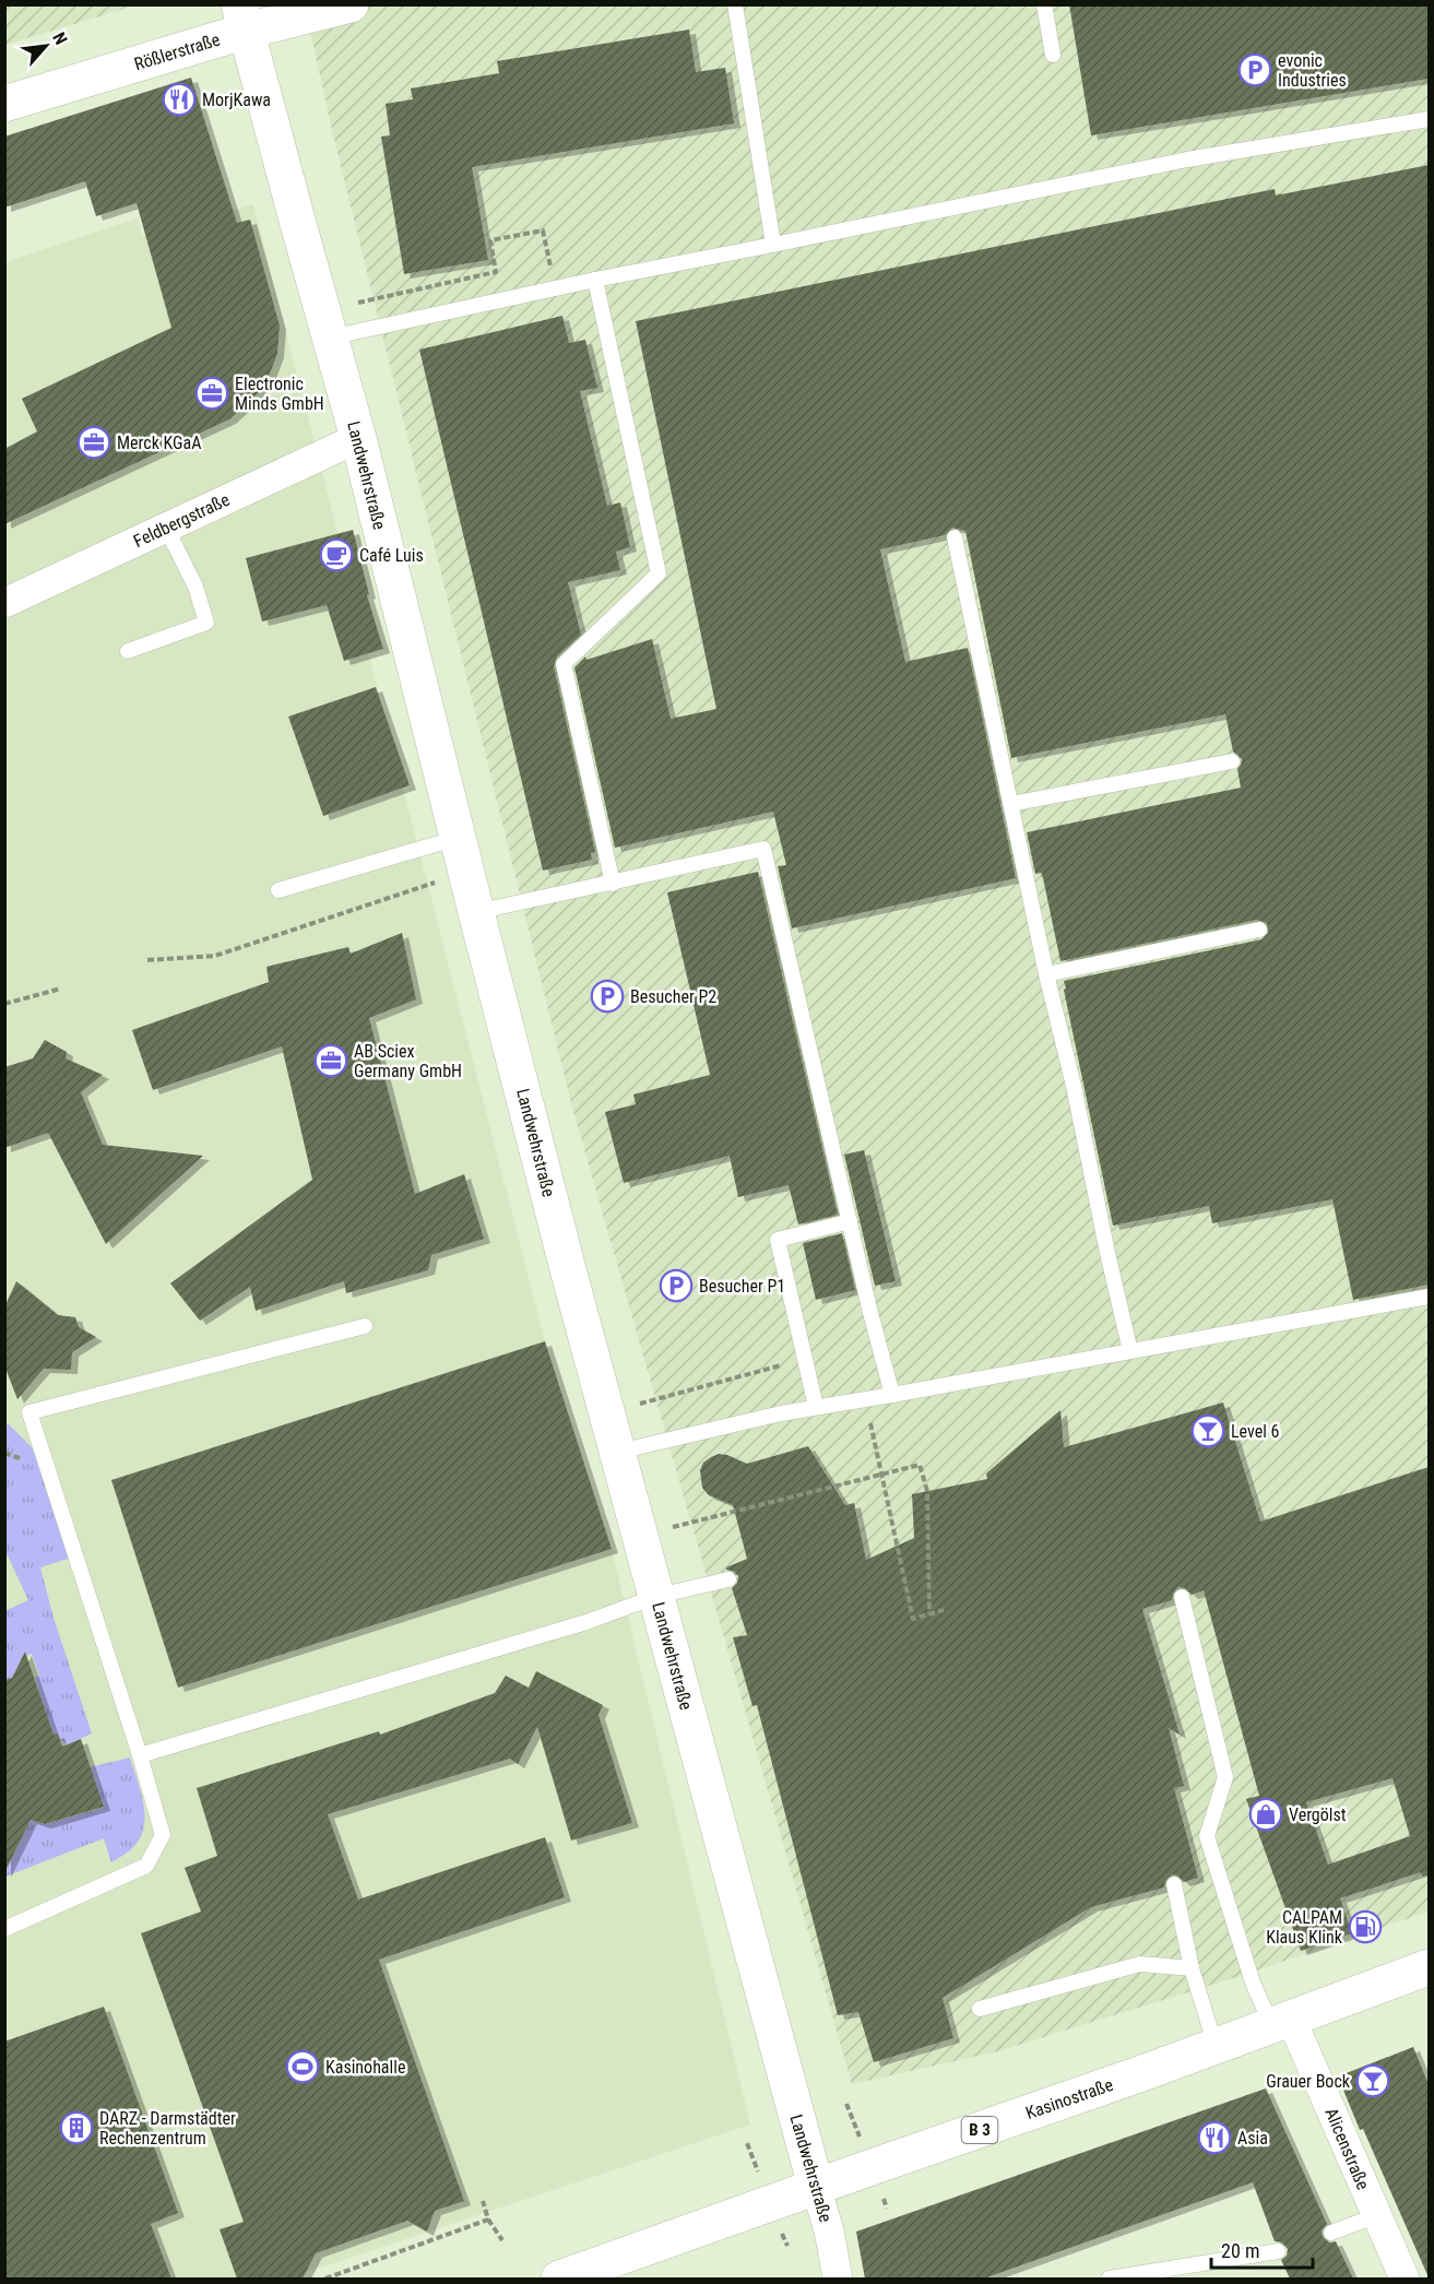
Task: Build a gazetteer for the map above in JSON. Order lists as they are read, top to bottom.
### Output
{
  "streets": {
    "street": [
      "Rößlerstraße",
      "Landwehrstraße",
      "Feldbergstraße",
      "Kasinostraße",
      "B 3",
      "Alicenstraße"
    ]
  },
  "crossings": [
    ["Rößlerstraße", "Landwehrstraße"],
    ["Landwehrstraße", "Feldbergstraße"],
    ["Landwehrstraße", "Kasinostraße"],
    ["Kasinostraße", "Alicenstraße"]
  ],
  "places": {
    "parking": ["evonic Industries", "Besucher P2", "Besucher P1"],
    "restaurant": ["MorjKawa", "Asia"],
    "office": ["Electronic Minds GmbH", "Merck KGaA", "AB Sciex Germany GmbH"],
    "cafe": ["Café Luis"],
    "bar": ["Level 6", "Grauer Bock"],
    "shop": ["Vergölst"],
    "fuel station": ["CALPAM Klaus Klink"],
    "sports": ["Kasinohalle"],
    "building": ["DARZ - Darmstädter Rechenzentrum"]
  },
  "scale_bar": "20 m",
  "north": "top right"
}
